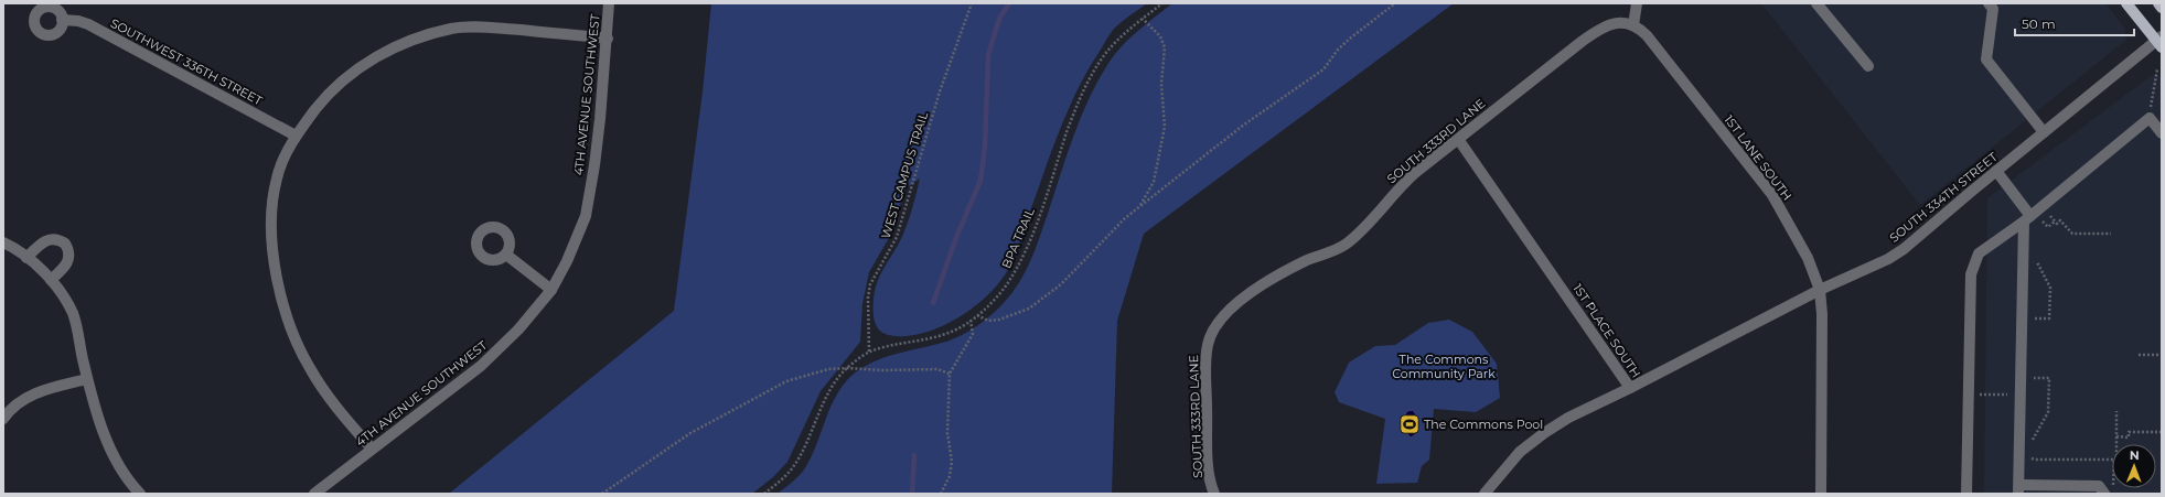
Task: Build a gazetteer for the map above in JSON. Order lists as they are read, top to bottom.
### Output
{
  "streets": {
    "street": [
      "SOUTHWEST 336TH STREET",
      "4TH AVENUE SOUTHWEST",
      "SOUTH 333RD LANE",
      "1ST LANE SOUTH",
      "SOUTH 334TH STREET",
      "1ST PLACE SOUTH"
    ],
    "path": ["WEST CAMPUS TRAIL", "BPA TRAIL"]
  },
  "crossings": [
    ["SOUTH 333RD LANE", "1ST LANE SOUTH"],
    ["SOUTH 333RD LANE", "1ST PLACE SOUTH"],
    ["1ST LANE SOUTH", "SOUTH 334TH STREET"],
    ["WEST CAMPUS TRAIL", "BPA TRAIL"],
    ["SOUTH 334TH STREET", "1ST PLACE SOUTH"]
  ],
  "parks": ["The Commons Community Park"],
  "places": {
    "sports": ["The Commons Pool"]
  },
  "scale_bar": "50 m",
  "north": "top"
}
